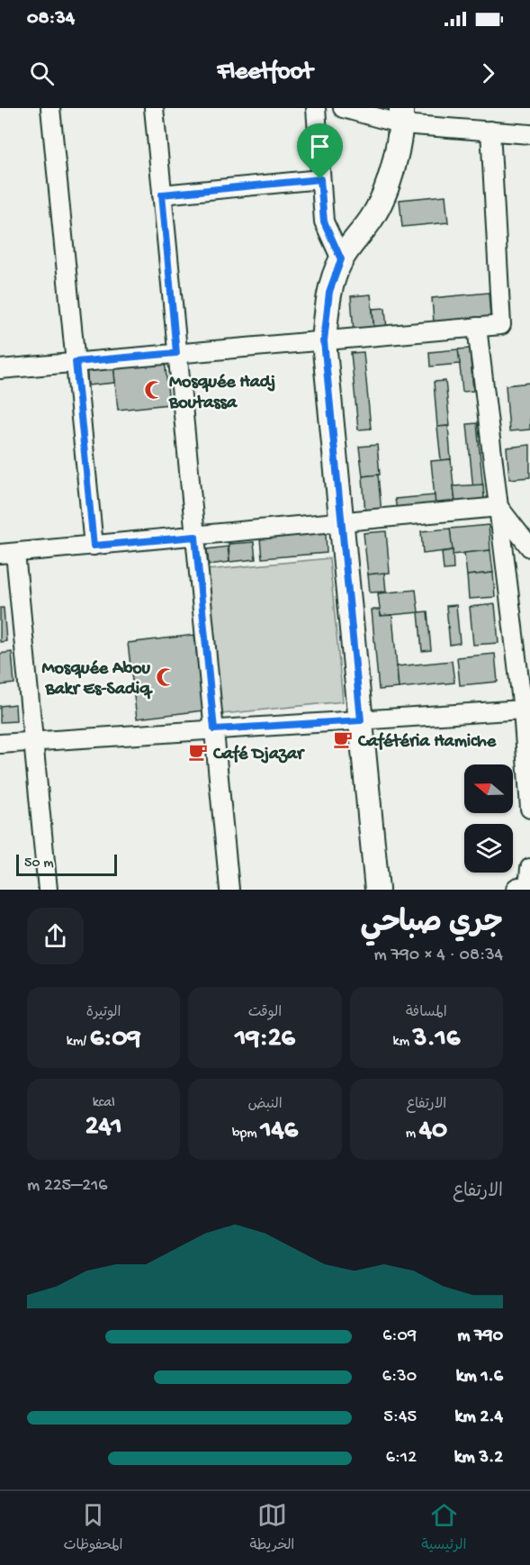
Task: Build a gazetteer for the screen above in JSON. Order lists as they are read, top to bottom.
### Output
{
  "places": {
    "mosque": ["Mosquée Hadj Boutassa", "Mosquée Abou Bakr Es-Sadiq"],
    "cafe": ["Cafétéria Hamiche", "Café Djazar"]
  },
  "scale_bar": "50 m",
  "north": "left",
  "page": {
    "status": "08:34",
    "header": "Fleetfoot",
    "scale": "50 m",
    "heading": ["جري صباحي", "08:34 · 4 × 790 m"],
    "stats": [
      ["المسافة", "3.16 km"],
      ["الوقت", "19:26"],
      ["الوتيرة", "6:09 /km"],
      ["الارتفاع", "40 m"],
      ["النبض", "146 bpm"],
      ["kcal", "241"]
    ],
    "chart": ["الارتفاع", "216–225 m"],
    "list": [
      {
        "name": "790 m",
        "note": "6:09"
      },
      {
        "name": "1.6 km",
        "note": "6:30"
      },
      {
        "name": "2.4 km",
        "note": "5:45"
      },
      {
        "name": "3.2 km",
        "note": "6:12"
      }
    ],
    "tabs": ["الرئيسية", "الخريطة", "المحفوظات"]
  }
}
